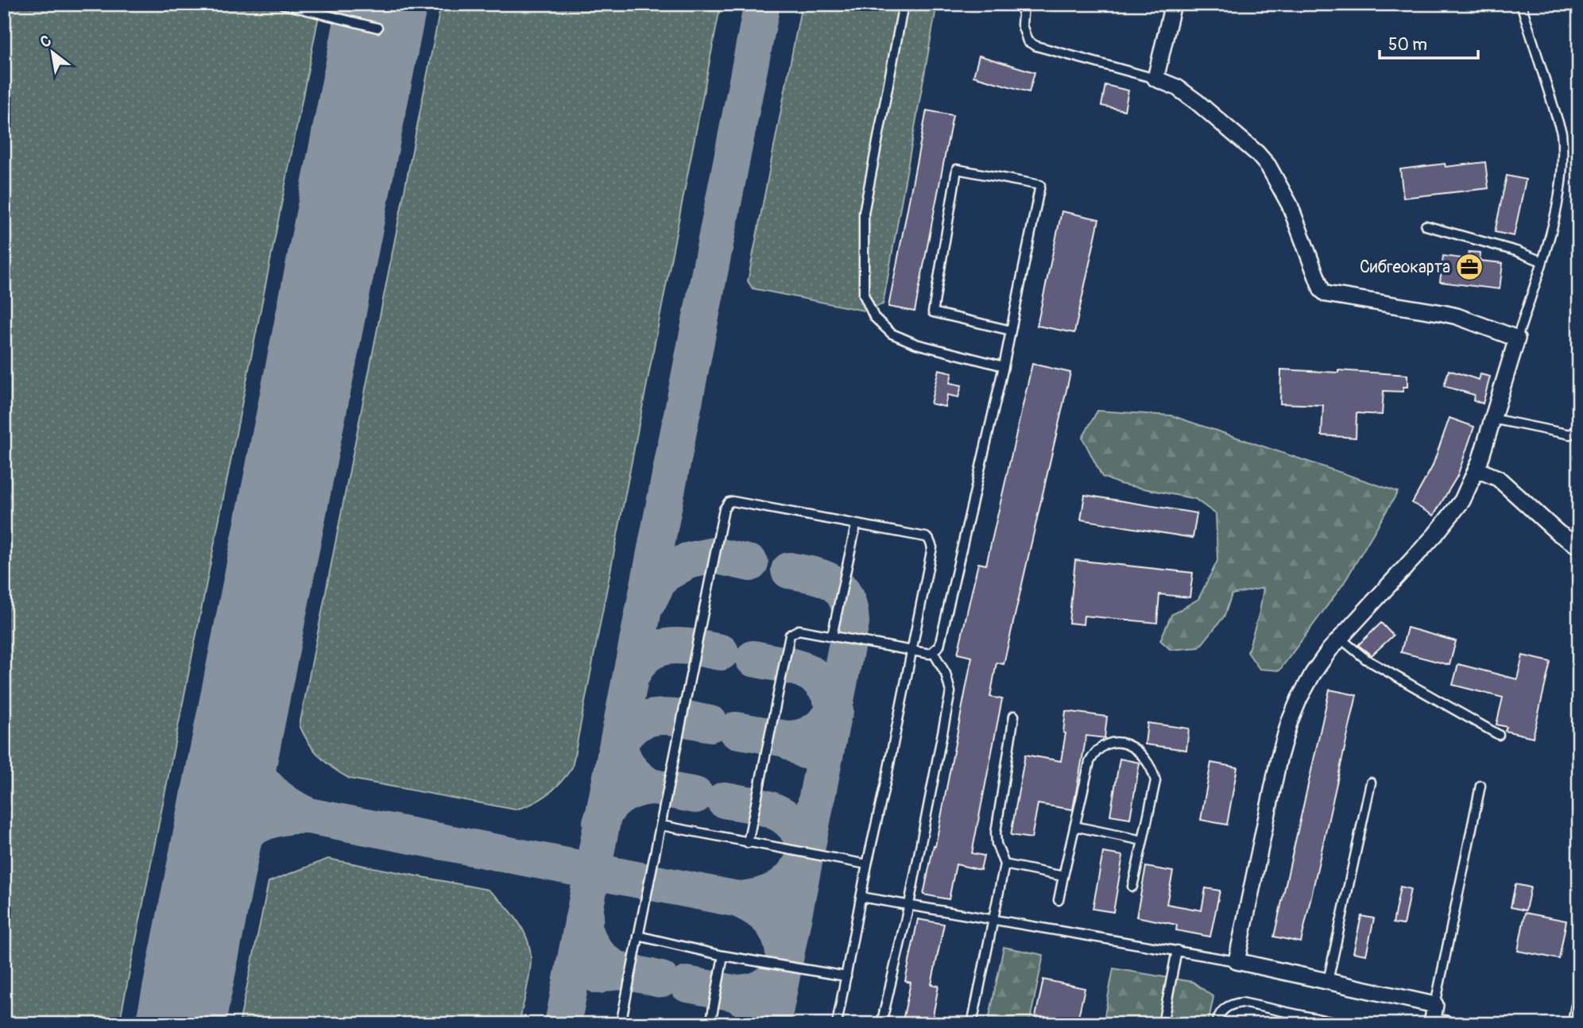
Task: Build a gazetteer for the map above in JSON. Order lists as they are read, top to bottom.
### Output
{
  "places": {
    "office": ["Сибгеокарта"]
  },
  "scale_bar": "50 m",
  "north": "top left"
}
